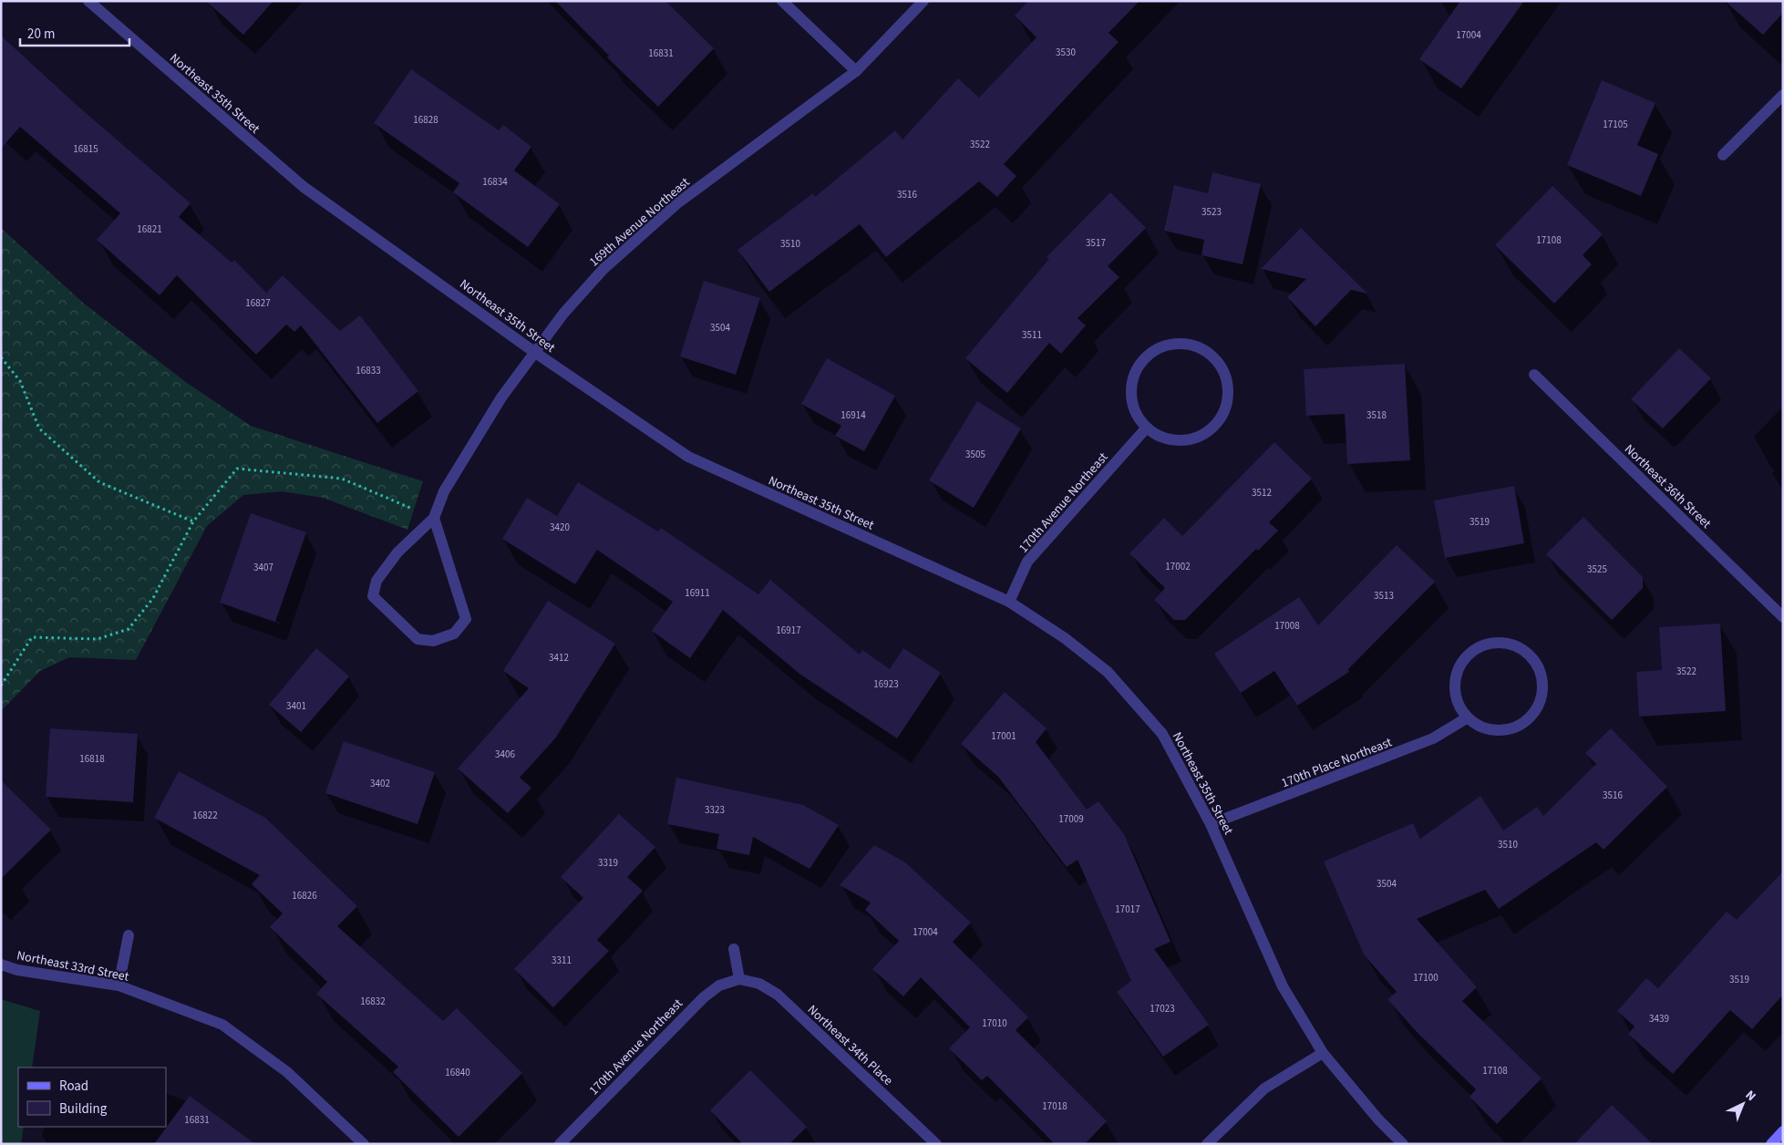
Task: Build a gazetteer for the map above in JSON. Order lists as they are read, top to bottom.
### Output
{
  "streets": {
    "street": [
      "Northeast 35th Street",
      "169th Avenue Northeast",
      "Northeast 36th Street",
      "170th Avenue Northeast",
      "170th Place Northeast",
      "Northeast 33rd Street",
      "Northeast 34th Place"
    ]
  },
  "crossings": [
    ["Northeast 35th Street", "169th Avenue Northeast"],
    ["Northeast 35th Street", "170th Avenue Northeast"],
    ["Northeast 35th Street", "170th Place Northeast"],
    ["170th Avenue Northeast", "Northeast 34th Place"]
  ],
  "house_numbers": [
    "17004",
    "3530",
    "16831",
    "16828",
    "17105",
    "3522",
    "16815",
    "16834",
    "3516",
    "3523",
    "16821",
    "17108",
    "3517",
    "3510",
    "16827",
    "3504",
    "3511",
    "16833",
    "16914",
    "3518",
    "3505",
    "3512",
    "3519",
    "3420",
    "17002",
    "3407",
    "3525",
    "16911",
    "3513",
    "17008",
    "16917",
    "3412",
    "3522",
    "16923",
    "3401",
    "17001",
    "3406",
    "16818",
    "3402",
    "3516",
    "3323",
    "16822",
    "17009",
    "3510",
    "3319",
    "3504",
    "16826",
    "17017",
    "17004",
    "3311",
    "17100",
    "3519",
    "16832",
    "17023",
    "3439",
    "17010",
    "17108",
    "16840",
    "17018",
    "16831"
  ],
  "legend": ["Road", "Building"],
  "scale_bar": "20 m",
  "north": "top right"
}
